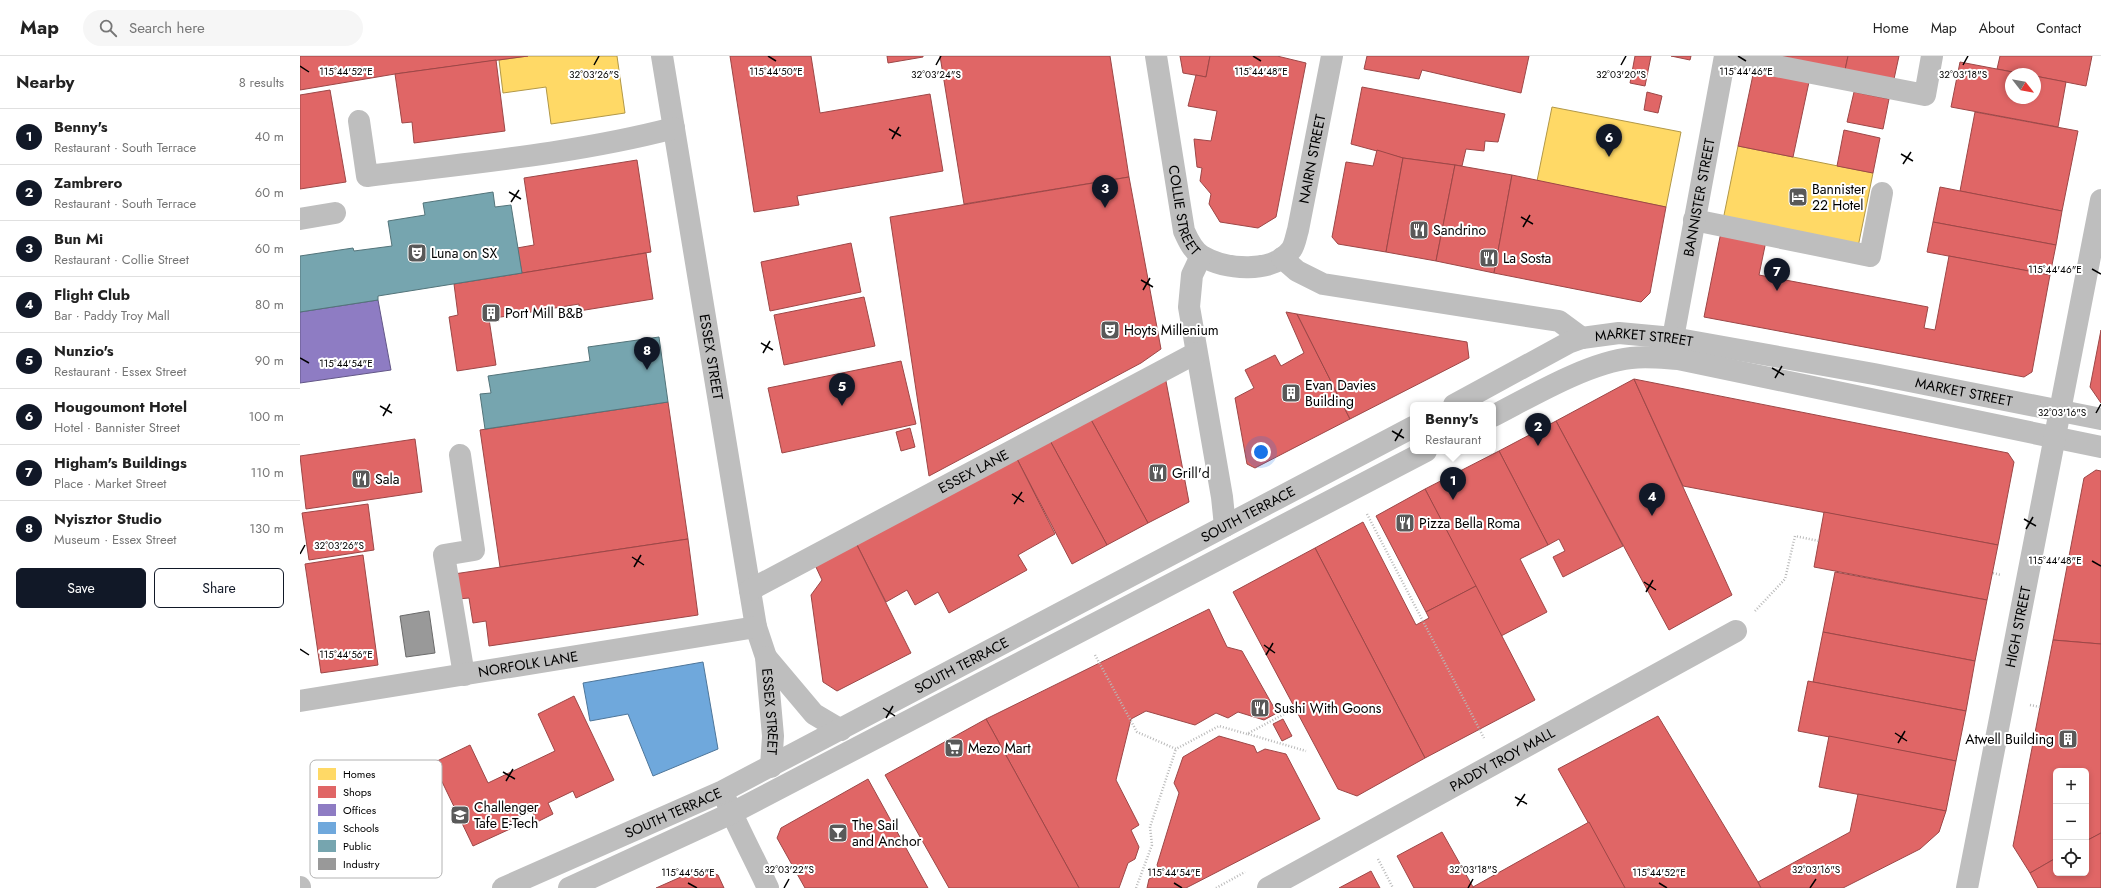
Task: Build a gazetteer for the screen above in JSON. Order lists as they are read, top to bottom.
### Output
{
  "streets": {
    "street": [
      "NAIRN STREET",
      "BANNISTER STREET",
      "COLLIE STREET",
      "MARKET STREET",
      "ESSEX STREET",
      "ESSEX LANE",
      "SOUTH TERRACE",
      "HIGH STREET",
      "NORFOLK LANE",
      "PADDY TROY MALL"
    ]
  },
  "crossings": [
    ["NAIRN STREET", "MARKET STREET"],
    ["BANNISTER STREET", "MARKET STREET"],
    ["COLLIE STREET", "ESSEX LANE"],
    ["COLLIE STREET", "SOUTH TERRACE"],
    ["MARKET STREET", "HIGH STREET"],
    ["ESSEX STREET", "ESSEX LANE"],
    ["ESSEX STREET", "SOUTH TERRACE"],
    ["ESSEX STREET", "NORFOLK LANE"]
  ],
  "places": {
    "hotel": ["Bannister 22 Hotel"],
    "restaurant": [
      "Sandrino",
      "La Sosta",
      "Grill'd",
      "Sala",
      "Pizza Bella Roma",
      "Sushi With Goons"
    ],
    "theatre": ["Luna on SX", "Hoyts Millenium"],
    "building": ["Port Mill B&B", "Evan Davies Building", "Atwell Building"],
    "supermarket": ["Mezo Mart"],
    "school or university": ["Challenger Tafe E-Tech"],
    "bar": ["The Sail and Anchor"]
  },
  "legend": [
    "Homes",
    "Shops",
    "Offices",
    "Schools",
    "Public",
    "Industry"
  ],
  "north": "bottom right",
  "page": {
    "header": "Map",
    "search": "Search here",
    "nav": [
      "Home",
      "Map",
      "About",
      "Contact"
    ],
    "heading": ["Nearby", "8 results"],
    "list": [
      {
        "mark": "1",
        "name": "Benny's",
        "note": "Restaurant · South Terrace",
        "value": "40 m"
      },
      {
        "mark": "2",
        "name": "Zambrero",
        "note": "Restaurant · South Terrace",
        "value": "60 m"
      },
      {
        "mark": "3",
        "name": "Bun Mi",
        "note": "Restaurant · Collie Street",
        "value": "60 m"
      },
      {
        "mark": "4",
        "name": "Flight Club",
        "note": "Bar · Paddy Troy Mall",
        "value": "80 m"
      },
      {
        "mark": "5",
        "name": "Nunzio's",
        "note": "Restaurant · Essex Street",
        "value": "90 m"
      },
      {
        "mark": "6",
        "name": "Hougoumont Hotel",
        "note": "Hotel · Bannister Street",
        "value": "100 m"
      },
      {
        "mark": "7",
        "name": "Higham's Buildings",
        "note": "Place · Market Street",
        "value": "110 m"
      },
      {
        "mark": "8",
        "name": "Nyisztor Studio",
        "note": "Museum · Essex Street",
        "value": "130 m"
      }
    ],
    "pins": [
      "6",
      "3",
      "7",
      "8",
      "5",
      "2",
      "1",
      "4"
    ],
    "popup": ["Benny's", "Restaurant"],
    "buttons": ["Save", "Share"],
    "map_buttons": ["+", "−"]
  },
  "coordinates": [
    "115°44'50\"E",
    "115°44'48\"E",
    "115°44'46\"E",
    "115°44'52\"E",
    "32°03'24\"S",
    "32°03'20\"S",
    "32°03'26\"S",
    "32°03'18\"S",
    "115°44'54\"E",
    "32°03'16\"S",
    "115°44'56\"E",
    "32°03'22\"S"
  ]
}
